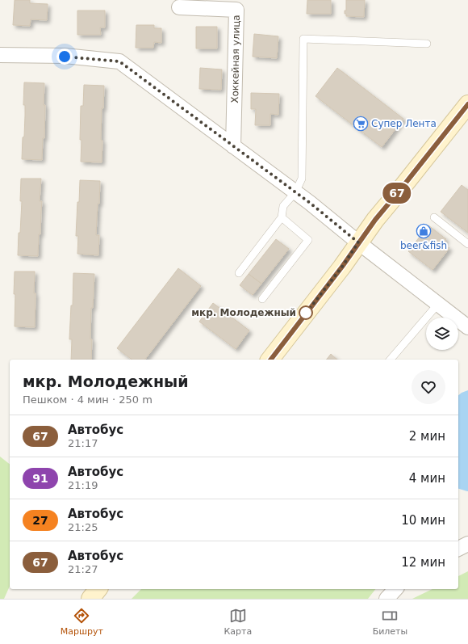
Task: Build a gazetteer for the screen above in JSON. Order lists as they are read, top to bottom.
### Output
{
  "streets": {
    "street": ["Хоккейная улица"]
  },
  "places": {
    "supermarket": ["Супер Лента"],
    "shop": ["beer&fish"],
    "other": ["мкр. Молодежный"]
  },
  "lines": ["bus line 67"],
  "page": {
    "on_map": "67",
    "heading": ["мкр. Молодежный", "Пешком · 4 мин · 250 m"],
    "list": [
      {
        "mark": "67",
        "name": "Автобус",
        "note": "21:17",
        "value": "2 мин"
      },
      {
        "mark": "91",
        "name": "Автобус",
        "note": "21:19",
        "value": "4 мин"
      },
      {
        "mark": "27",
        "name": "Автобус",
        "note": "21:25",
        "value": "10 мин"
      },
      {
        "mark": "67",
        "name": "Автобус",
        "note": "21:27",
        "value": "12 мин"
      }
    ],
    "tabs": ["Маршрут", "Карта", "Билеты"]
  }
}
